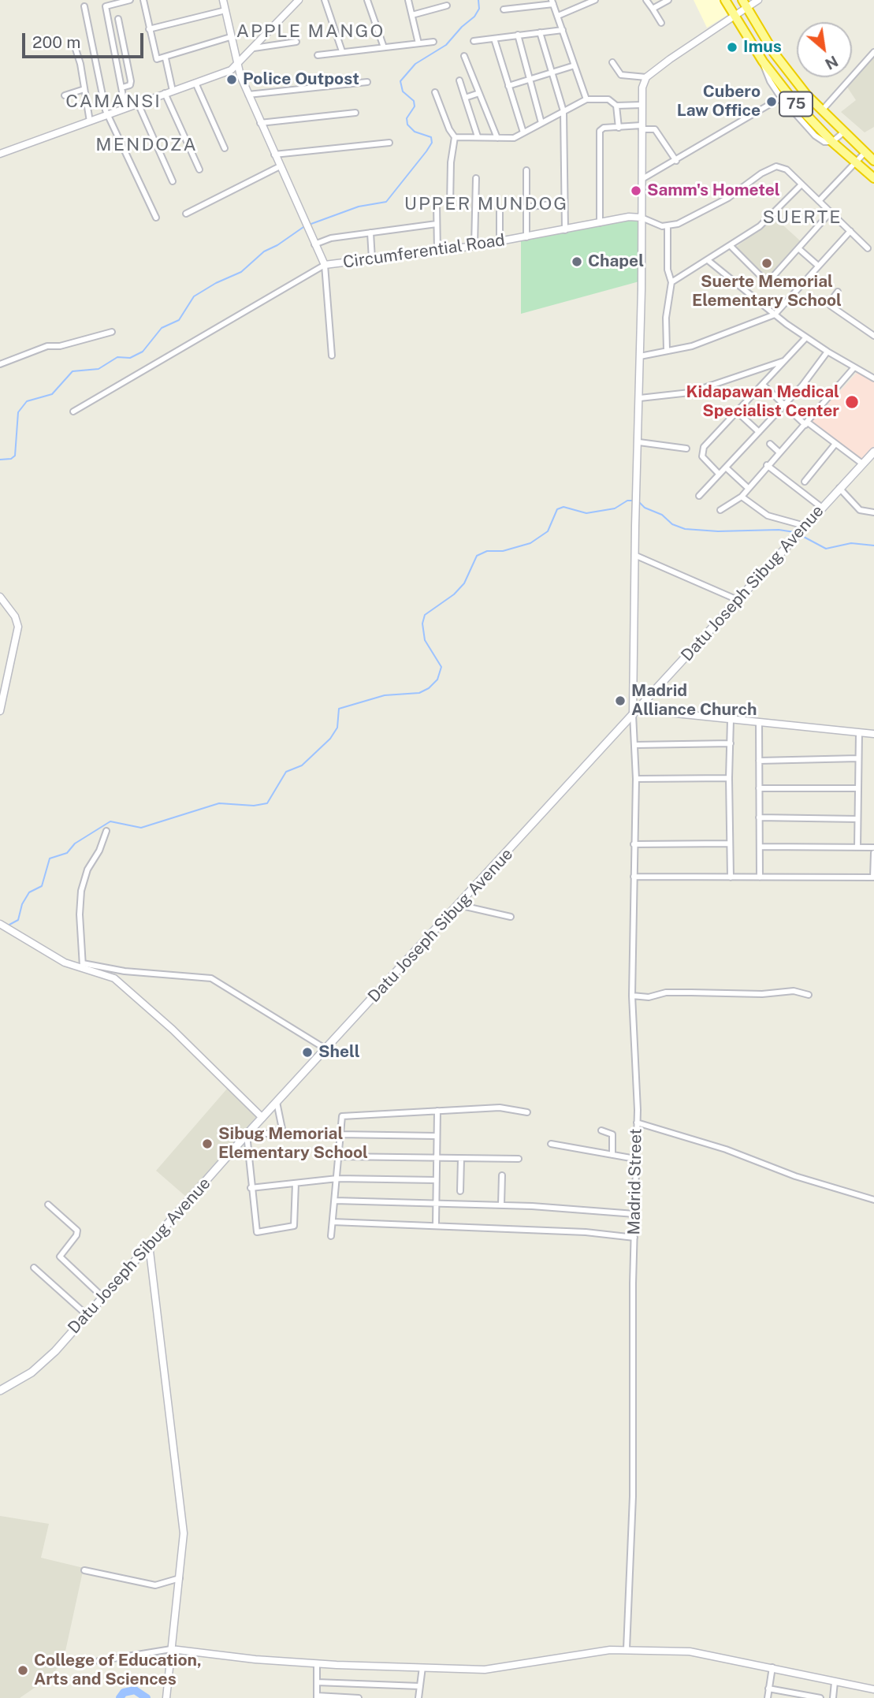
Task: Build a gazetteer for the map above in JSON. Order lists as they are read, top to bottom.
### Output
{
  "streets": {
    "highway": ["75"],
    "main road": ["Datu Joseph Sibug Avenue"],
    "street": ["Circumferential Road", "Madrid Street"]
  },
  "crossings": [
    ["Datu Joseph Sibug Avenue", "Madrid Street"]
  ],
  "districts": [
    "APPLE MANGO",
    "CAMANSI",
    "MENDOZA",
    "UPPER MUNDOG",
    "SUERTE"
  ],
  "places": [
    "Imus",
    "Police Outpost",
    "Cubero Law Office",
    "Samm's Hometel",
    "Chapel",
    "Suerte Memorial Elementary School",
    "Kidapawan Medical Specialist Center",
    "Madrid Alliance Church",
    "Shell",
    "Sibug Memorial Elementary School",
    "College of Education, Arts and Sciences"
  ],
  "scale_bar": "200 m",
  "north": "bottom right"
}
